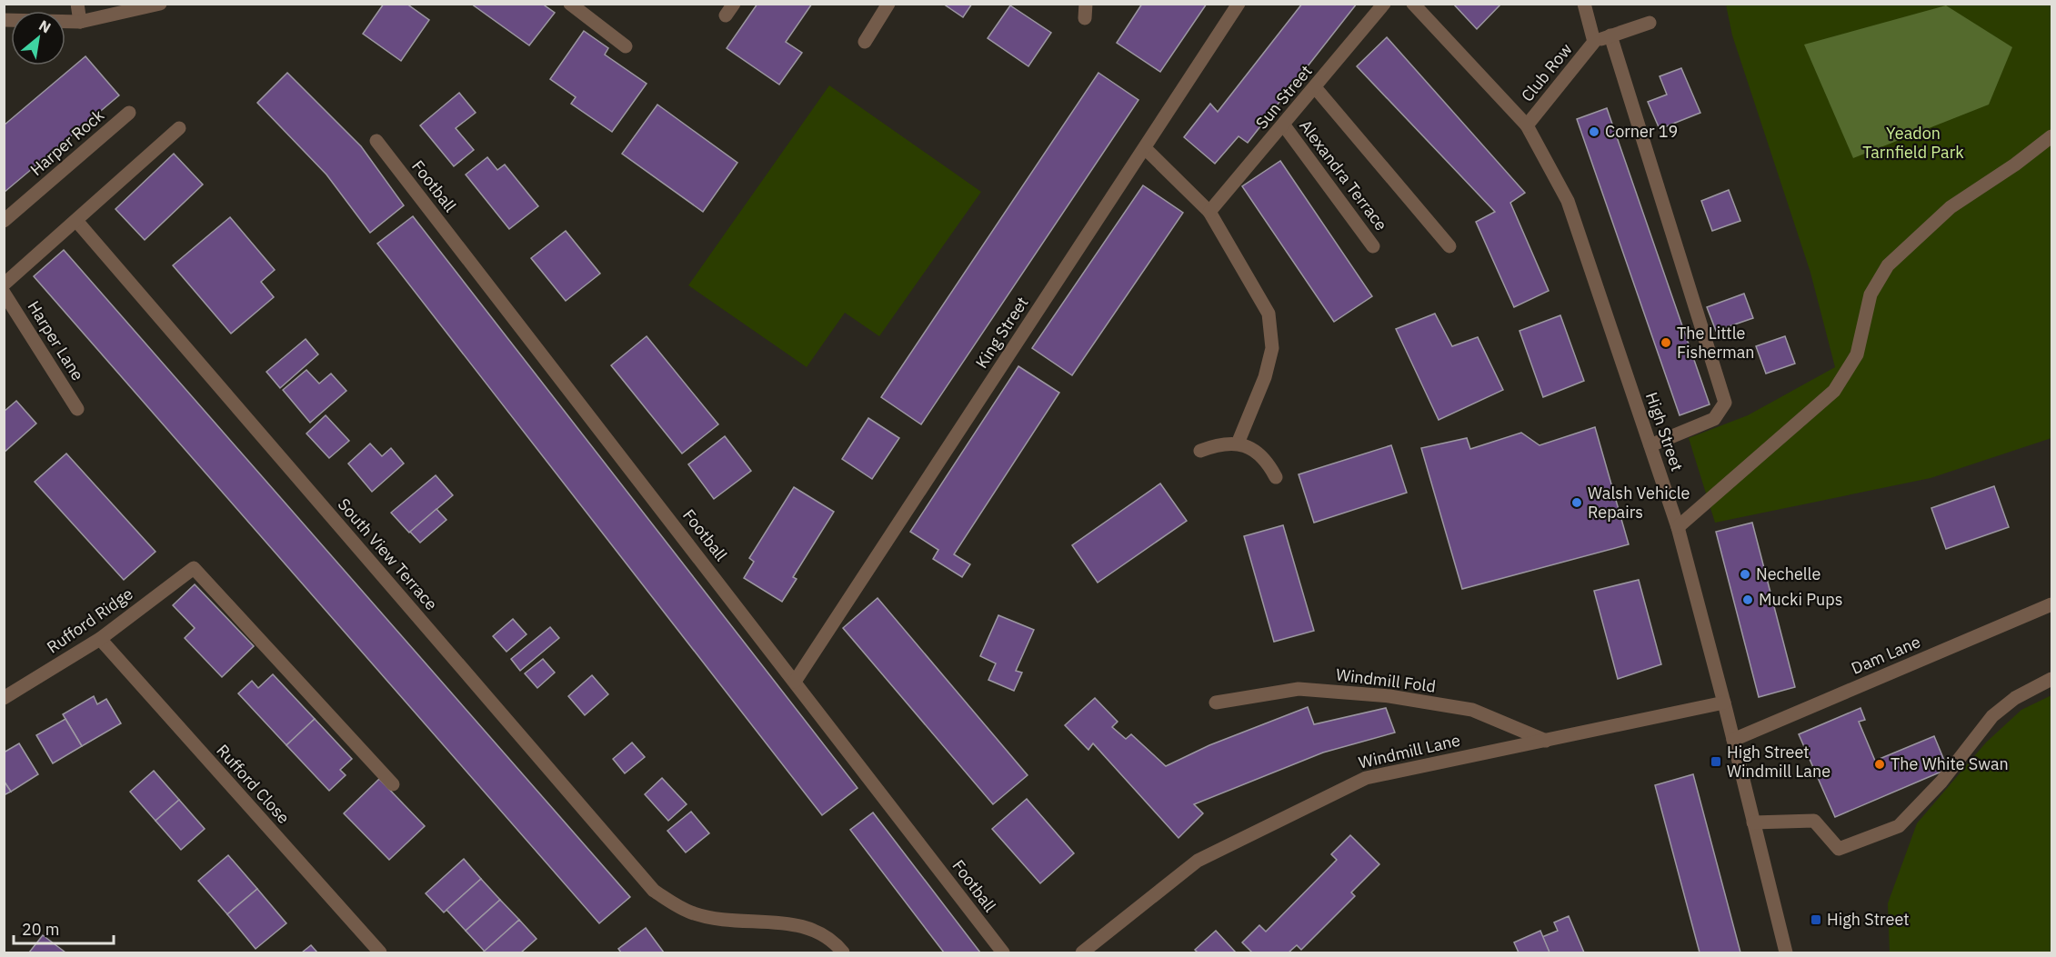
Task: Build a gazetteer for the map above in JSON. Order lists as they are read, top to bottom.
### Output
{
  "streets": {
    "street": [
      "Club Row",
      "Sun Street",
      "Harper Rock",
      "Alexandra Terrace",
      "Football",
      "King Street",
      "Harper Lane",
      "High Street",
      "South View Terrace",
      "Rufford Ridge",
      "Dam Lane",
      "Windmill Fold",
      "Windmill Lane",
      "Rufford Close"
    ]
  },
  "crossings": [
    ["Club Row", "High Street"],
    ["Sun Street", "Alexandra Terrace"],
    ["Football", "King Street"],
    ["High Street", "Dam Lane"],
    ["High Street", "Windmill Lane"],
    ["Rufford Ridge", "Rufford Close"],
    ["Windmill Fold", "Windmill Lane"]
  ],
  "parks": ["Yeadon Tarnfield Park"],
  "places": {
    "other": [
      "Corner 19",
      "The Little Fisherman",
      "Walsh Vehicle Repairs",
      "Nechelle",
      "Mucki Pups",
      "The White Swan"
    ],
    "transit": ["High Street Windmill Lane", "High Street"]
  },
  "scale_bar": "20 m",
  "north": "top right"
}
